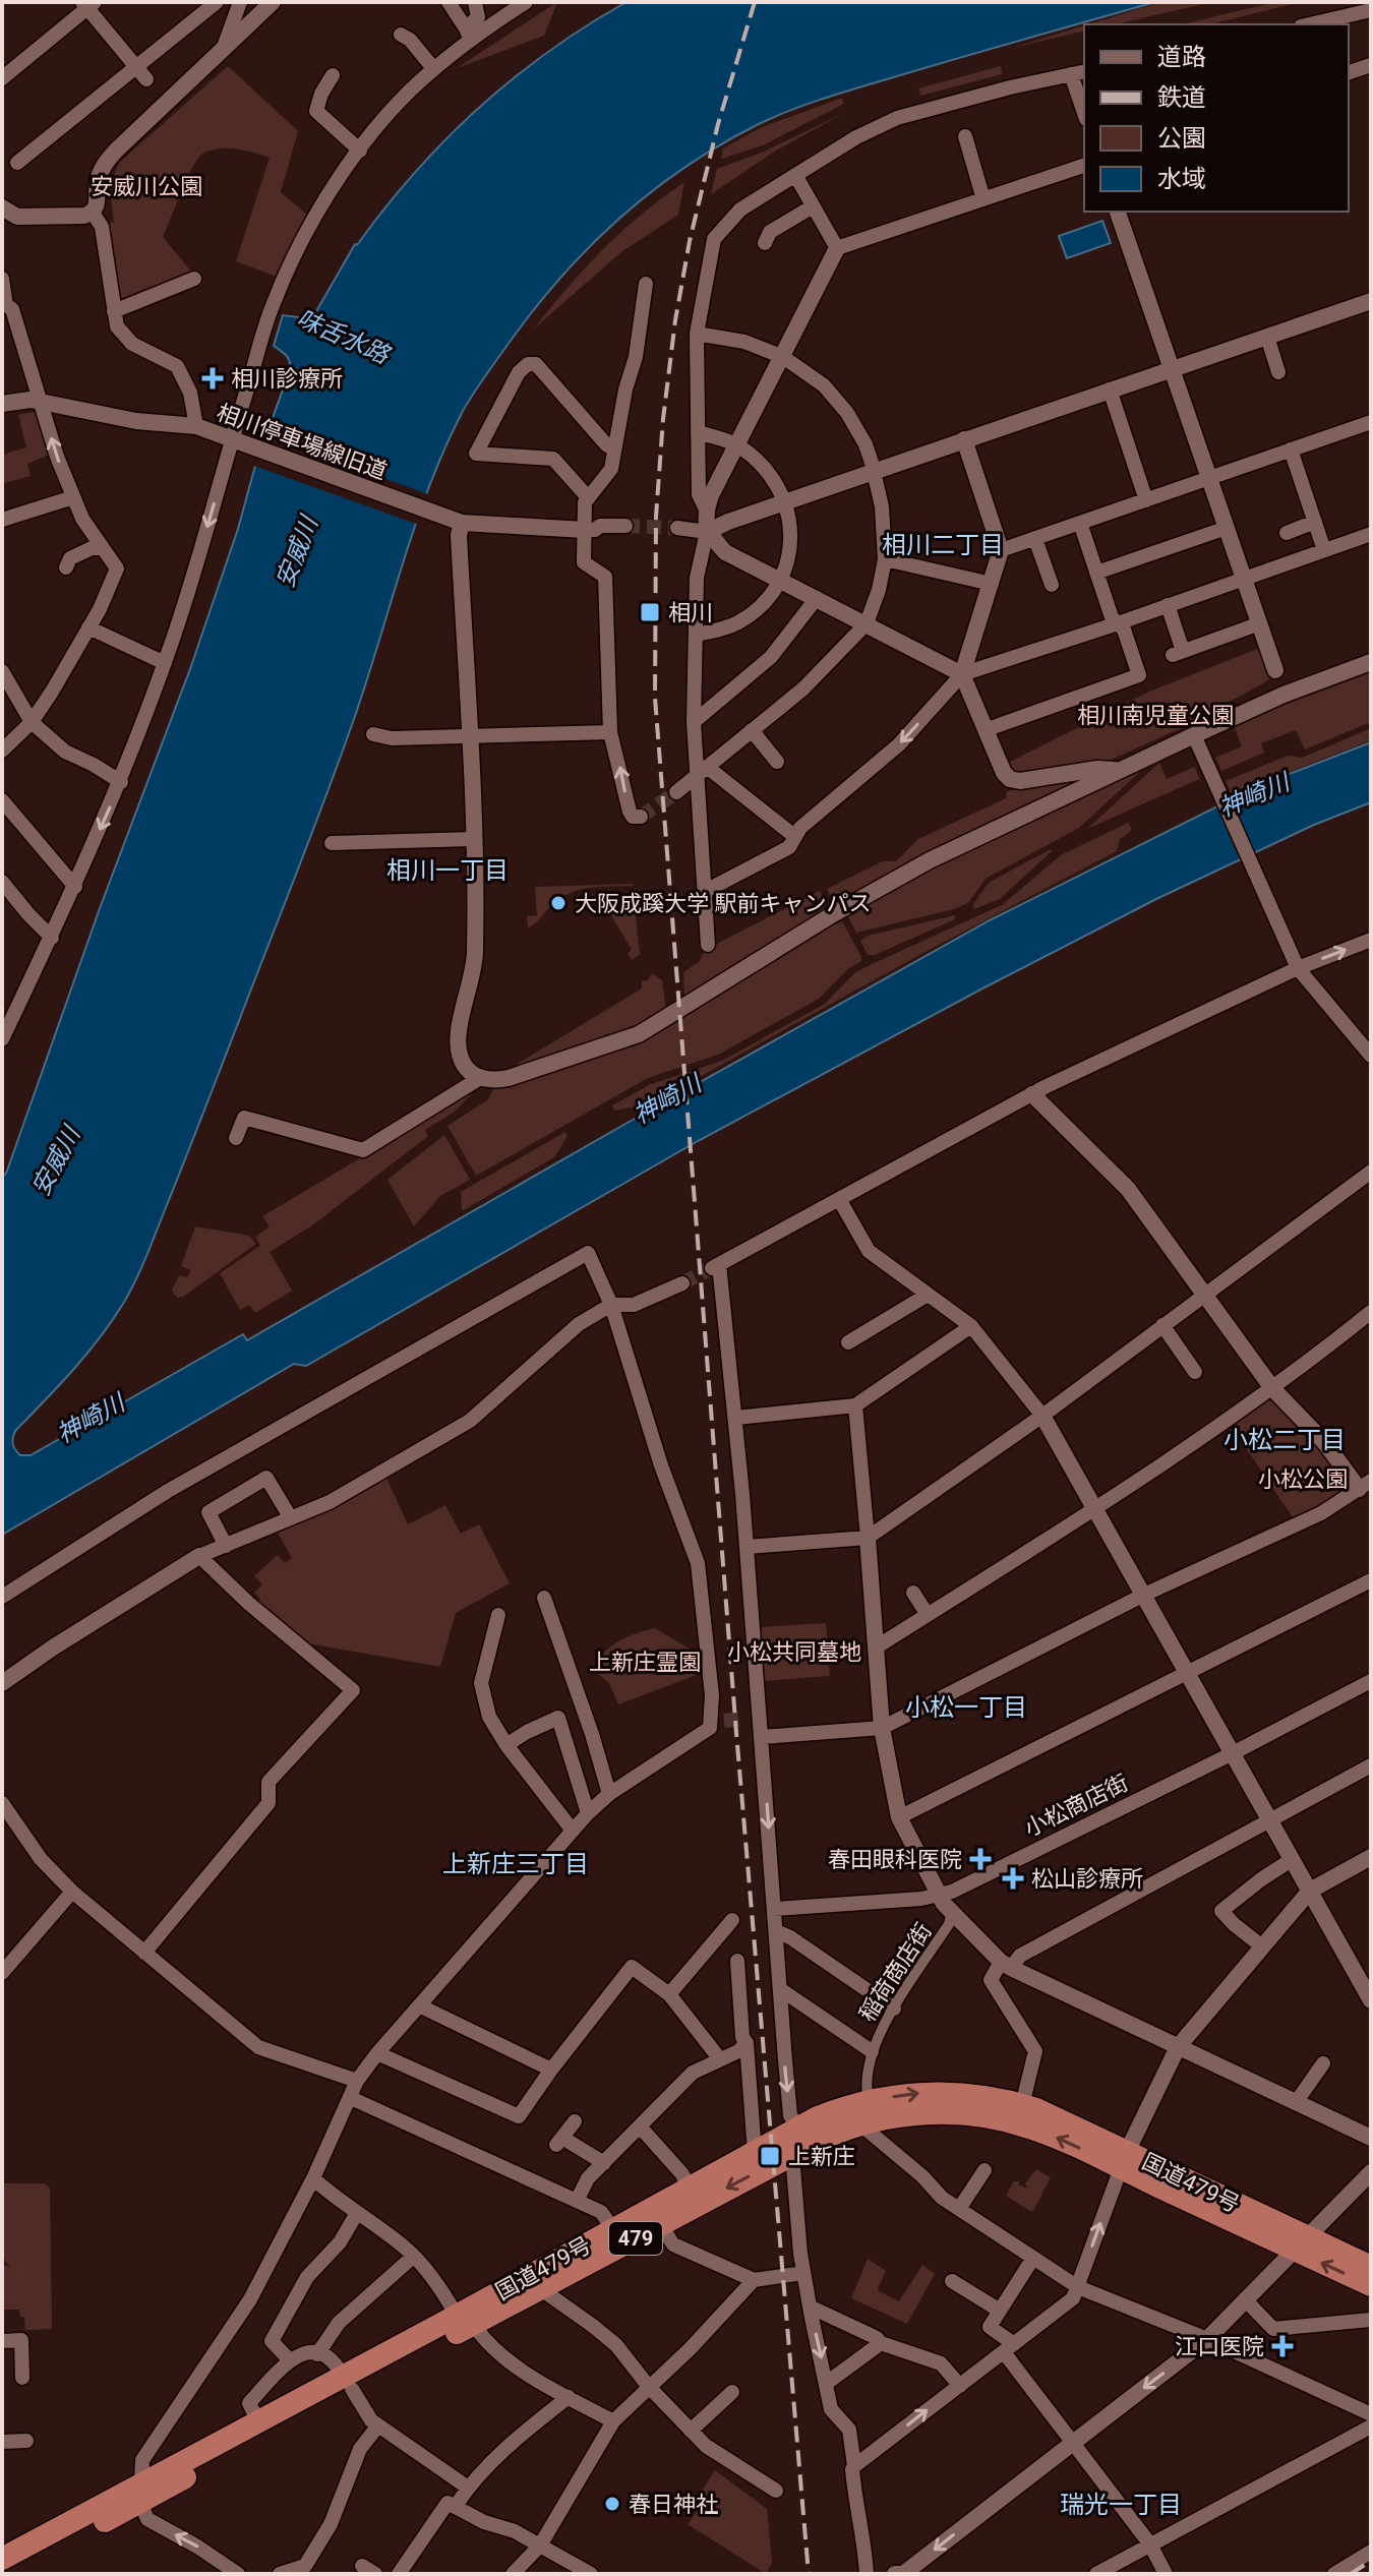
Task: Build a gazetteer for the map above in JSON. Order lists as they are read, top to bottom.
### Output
{
  "streets": {
    "highway": ["国道479号", "479"],
    "street": ["相川停車場線旧道", "小松商店街", "稲荷商店街"]
  },
  "crossings": [
    ["稲荷商店街", "国道479号"]
  ],
  "districts": [
    "相川二丁目",
    "相川一丁目",
    "小松二丁目",
    "小松一丁目",
    "上新庄三丁目",
    "瑞光一丁目"
  ],
  "water": ["味舌水路", "安威川", "神崎川"],
  "parks": [
    "安威川公園",
    "相川南児童公園",
    "小松公園",
    "小松共同墓地",
    "上新庄霊園"
  ],
  "places": {
    "health": [
      "相川診療所",
      "春田眼科医院",
      "松山診療所",
      "江口医院"
    ],
    "transit": ["相川", "上新庄"],
    "other": ["大阪成蹊大学 駅前キャンパス", "春日神社"]
  },
  "legend": [
    "道路",
    "鉄道",
    "公園",
    "水域"
  ]
}
